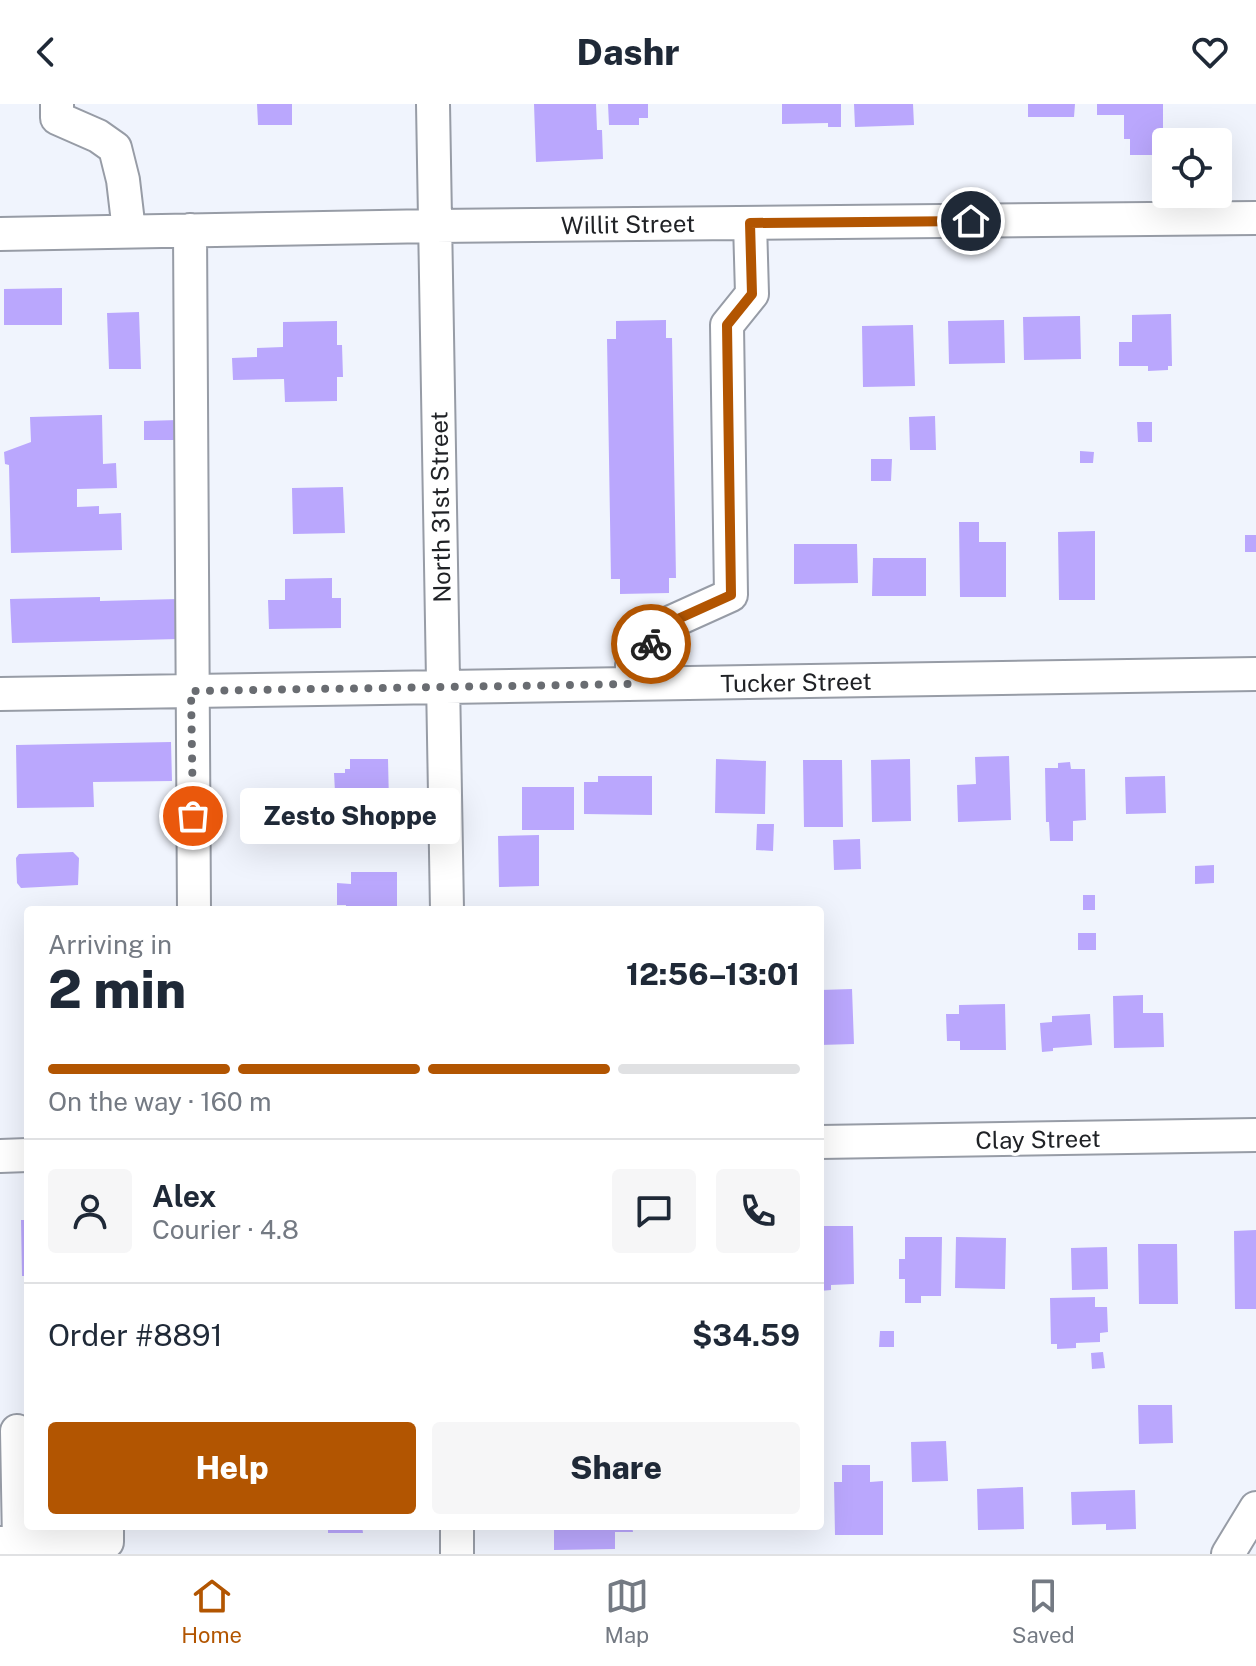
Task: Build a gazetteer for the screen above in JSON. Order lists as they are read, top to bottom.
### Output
{
  "streets": {
    "street": [
      "Willit Street",
      "North 31st Street",
      "Tucker Street",
      "Clay Street"
    ]
  },
  "crossings": [
    ["Willit Street", "North 31st Street"],
    ["North 31st Street", "Tucker Street"]
  ],
  "places": ["Zesto Shoppe"],
  "page": {
    "header": "Dashr",
    "bubble": "Zesto Shoppe",
    "heading": ["2 min", "Arriving in", "12:56–13:01"],
    "panel": [
      "Alex",
      "Courier · 4.8",
      "Order #8891",
      "$34.59"
    ],
    "bar": "On the way · 160 m",
    "buttons": ["Help", "Share"],
    "tabs": ["Home", "Map", "Saved"]
  }
}
